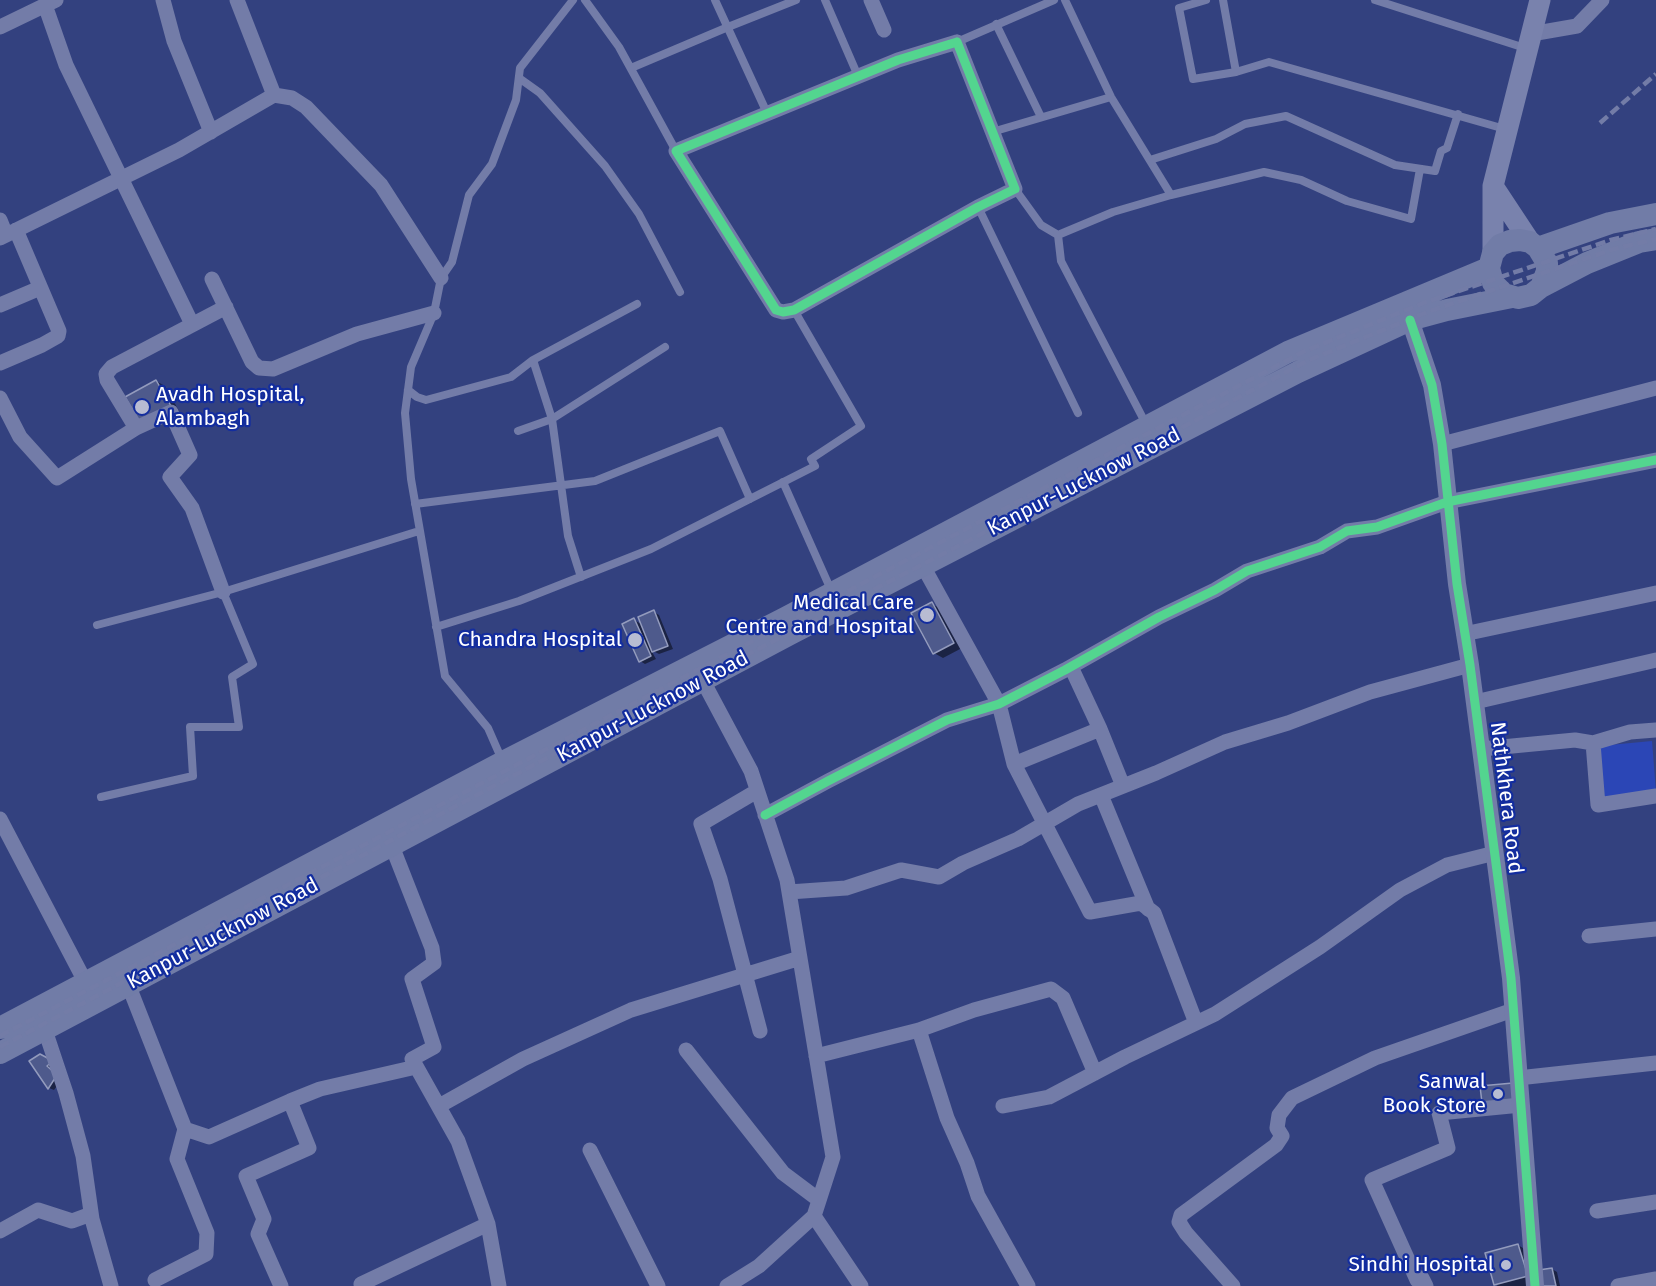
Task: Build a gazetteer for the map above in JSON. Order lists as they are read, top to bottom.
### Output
{
  "streets": {
    "main road": ["Kanpur-Lucknow Road"],
    "street": ["Nathkhera Road"]
  },
  "crossings": [
    ["Kanpur-Lucknow Road", "Nathkhera Road"]
  ],
  "places": [
    "Avadh Hospital, Alambagh",
    "Medical Care Centre and Hospital",
    "Chandra Hospital",
    "Sanwal Book Store",
    "Sindhi Hospital"
  ]
}
